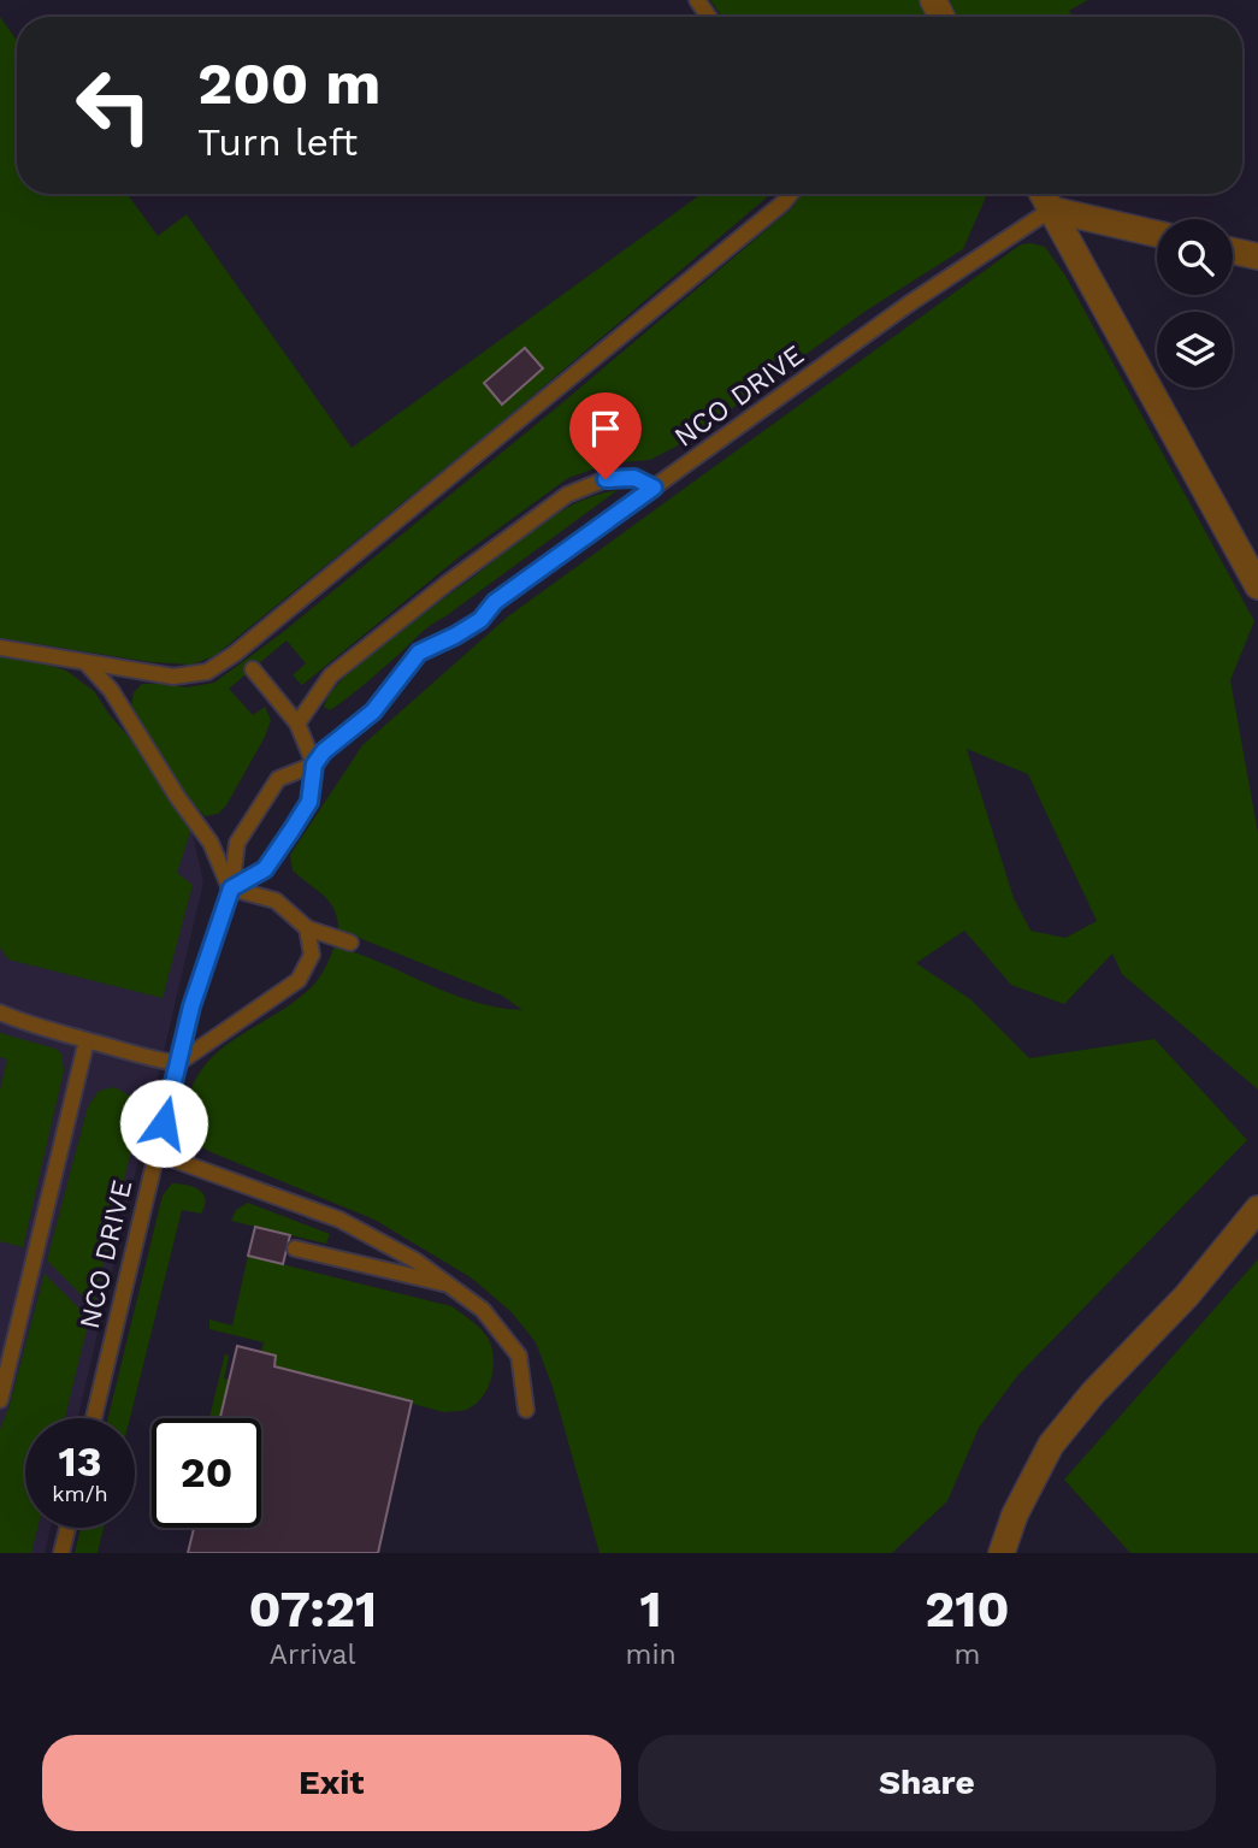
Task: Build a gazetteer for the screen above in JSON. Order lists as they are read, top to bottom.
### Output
{
  "streets": {
    "lane": ["NCO DRIVE"]
  },
  "page": {
    "turn": ["200 m", "Turn left"],
    "speed": "13 km/h",
    "limit": "20",
    "eta": [
      "07:21",
      "Arrival",
      "1",
      "min",
      "210",
      "m"
    ],
    "buttons": ["Exit", "Share"]
  }
}
